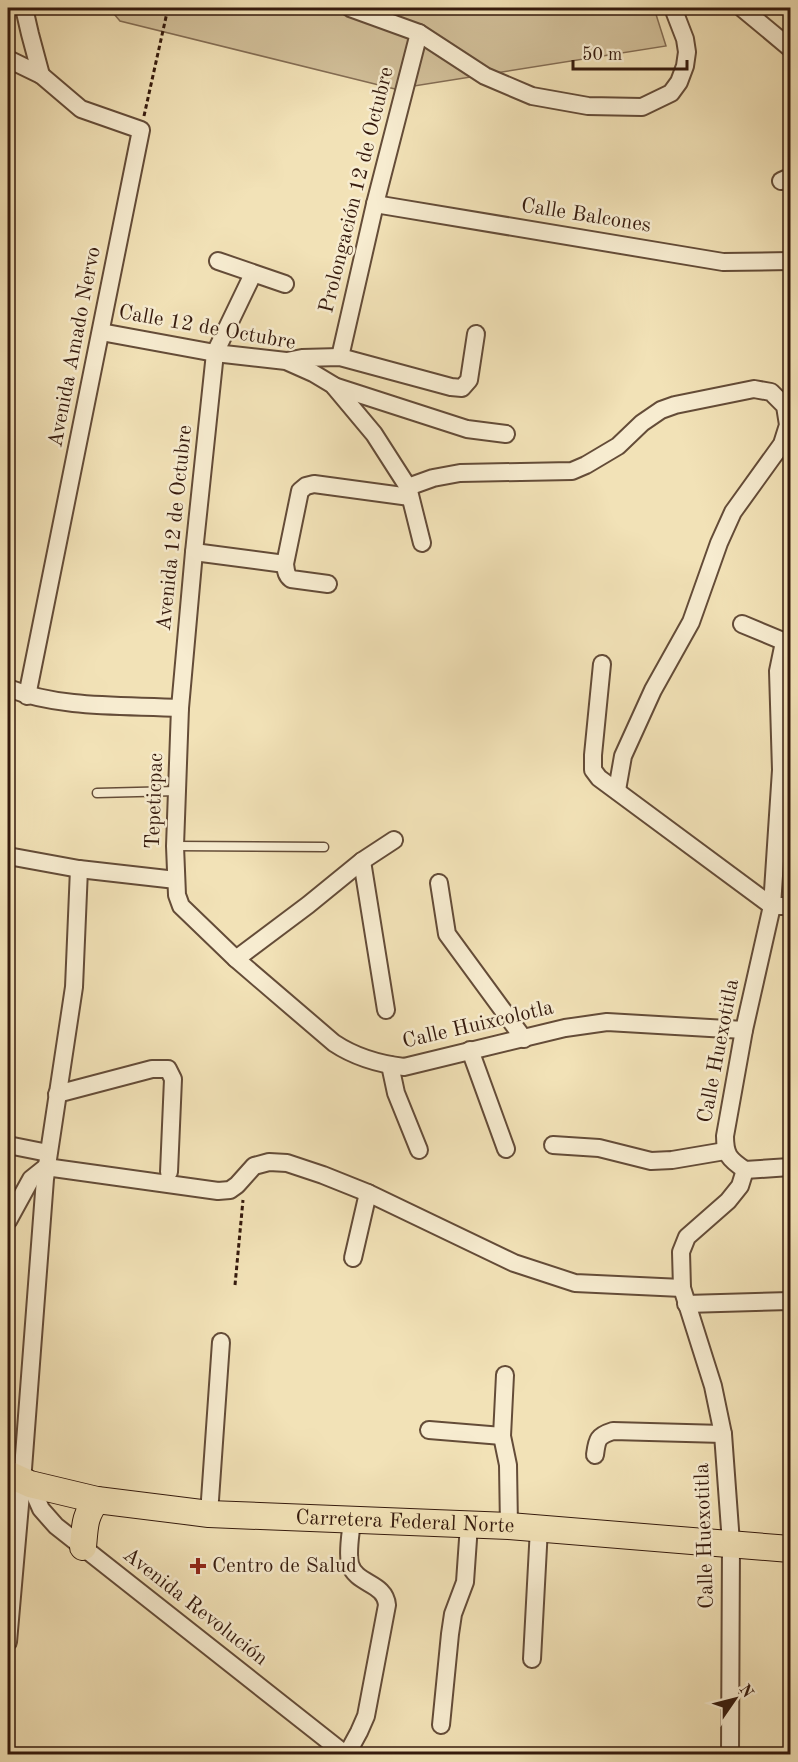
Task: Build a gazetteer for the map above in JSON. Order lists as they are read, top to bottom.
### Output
{
  "streets": {
    "main road": ["Carretera Federal Norte"],
    "street": [
      "Prolongación 12 de Octubre",
      "Calle Balcones",
      "Calle 12 de Octubre",
      "Avenida Amado Nervo",
      "Avenida 12 de Octubre",
      "Tepeticpac",
      "Calle Huixcolotla",
      "Calle Huexotitla",
      "Avenida Revolución"
    ]
  },
  "crossings": [
    ["Prolongación 12 de Octubre", "Calle Balcones"],
    ["Calle 12 de Octubre", "Avenida Amado Nervo"],
    ["Calle 12 de Octubre", "Avenida 12 de Octubre"],
    ["Avenida 12 de Octubre", "Tepeticpac"],
    ["Tepeticpac", "Calle Huixcolotla"],
    ["Calle Huixcolotla", "Calle Huexotitla"],
    ["Calle Huexotitla", "Carretera Federal Norte"],
    ["Carretera Federal Norte", "Avenida Revolución"]
  ],
  "places": {
    "health": ["Centro de Salud"]
  },
  "scale_bar": "50 m",
  "north": "top right"
}
